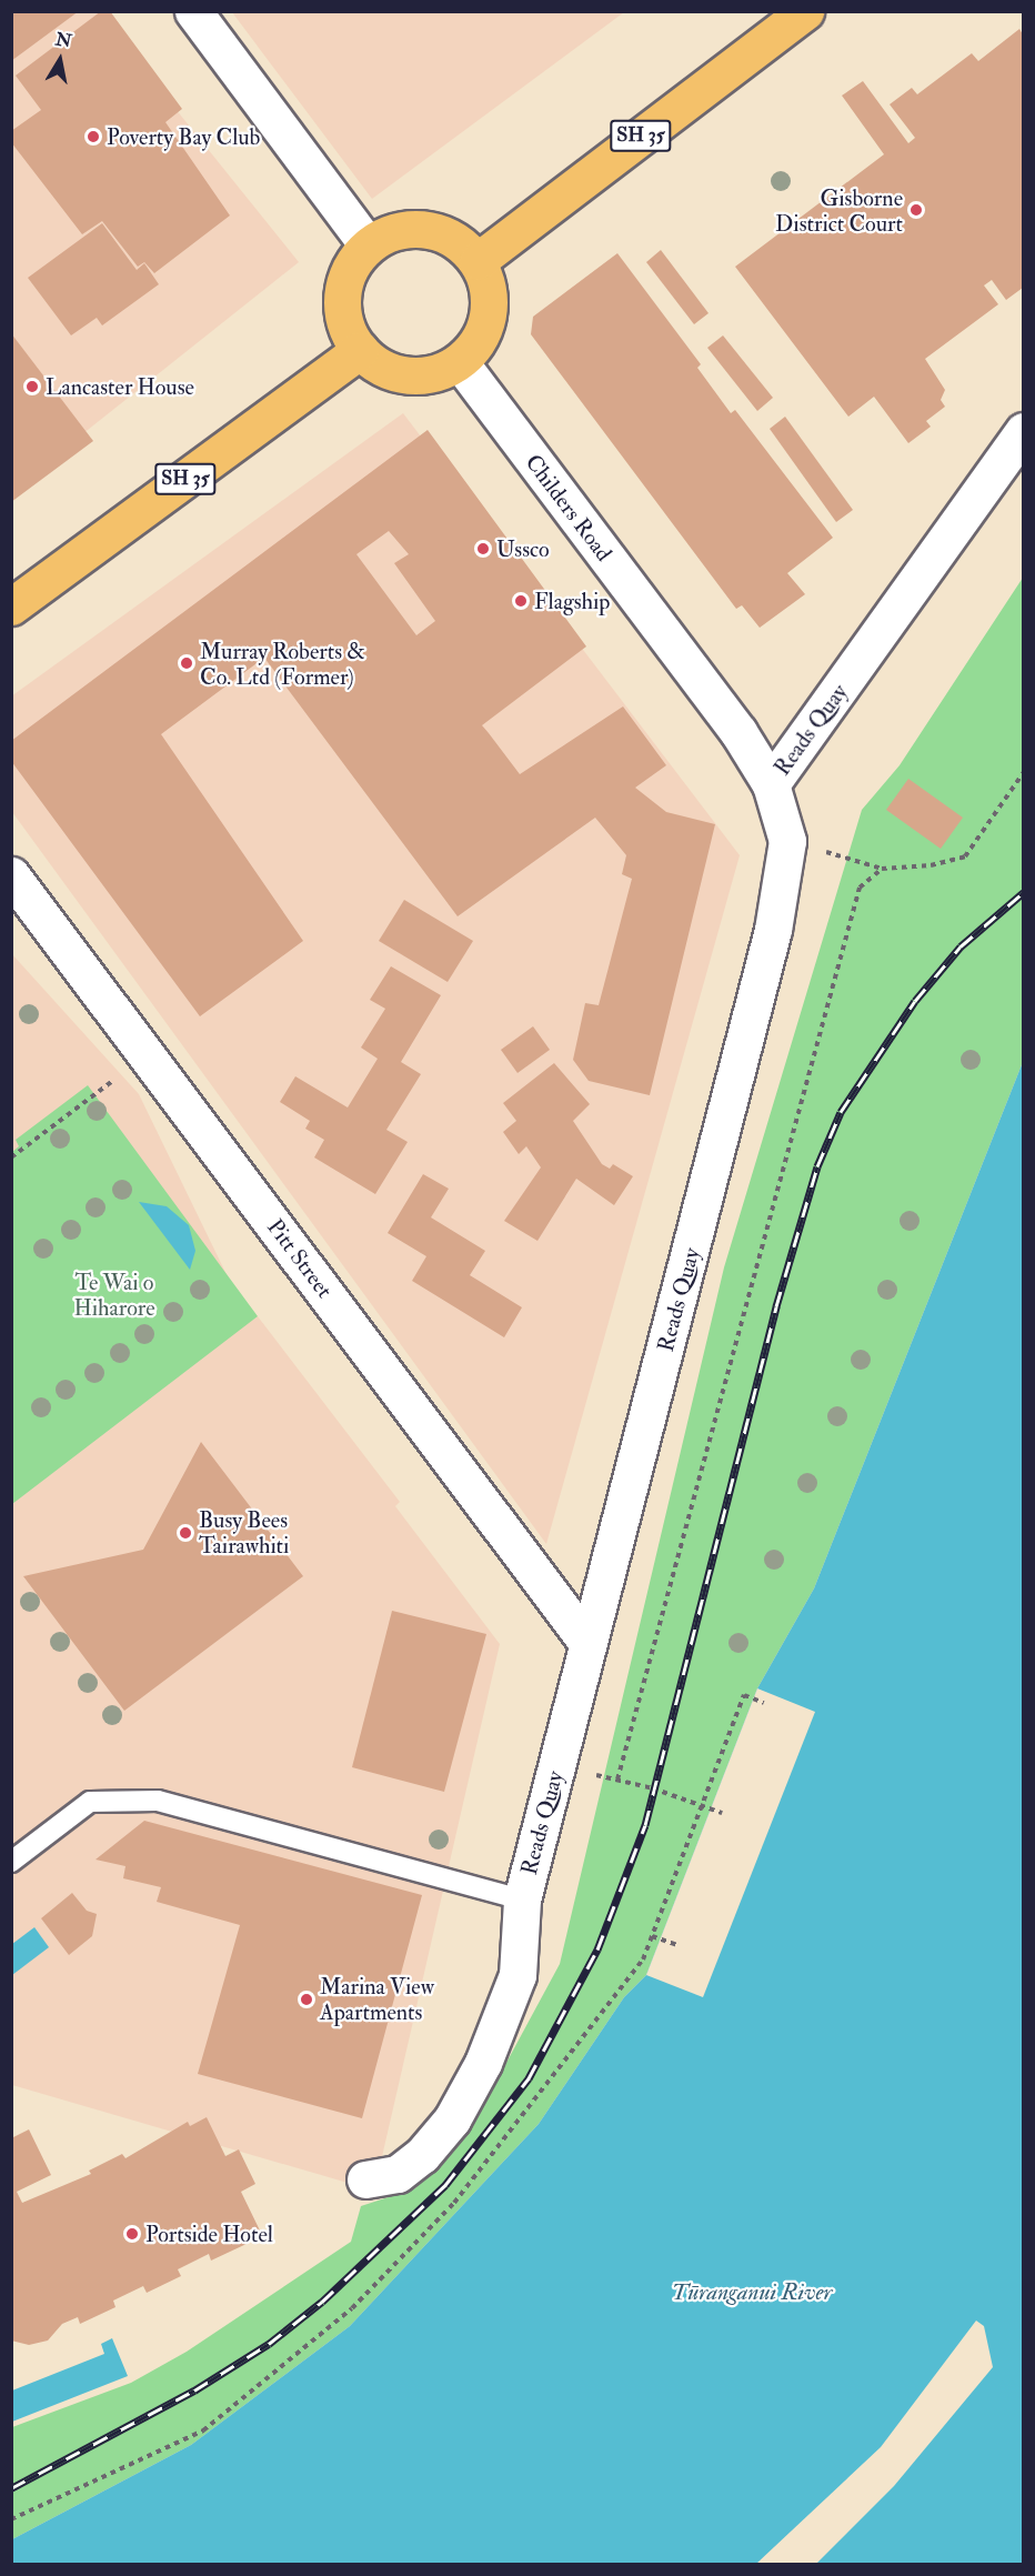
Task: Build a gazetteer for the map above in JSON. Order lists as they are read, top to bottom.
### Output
{
  "streets": {
    "highway": ["SH 35"],
    "street": ["Childers Road", "Reads Quay", "Pitt Street"]
  },
  "crossings": [
    ["SH 35", "Childers Road"],
    ["Childers Road", "Reads Quay"],
    ["Reads Quay", "Pitt Street"]
  ],
  "water": ["Tūranganui River"],
  "parks": ["Te Wai o Hiharore"],
  "places": [
    "Poverty Bay Club",
    "Gisborne District Court",
    "Lancaster House",
    "Ussco",
    "Flagship",
    "Murray Roberts & Co. Ltd (Former)",
    "Busy Bees Tairawhiti",
    "Marina View Apartments",
    "Portside Hotel"
  ],
  "north": "top"
}
